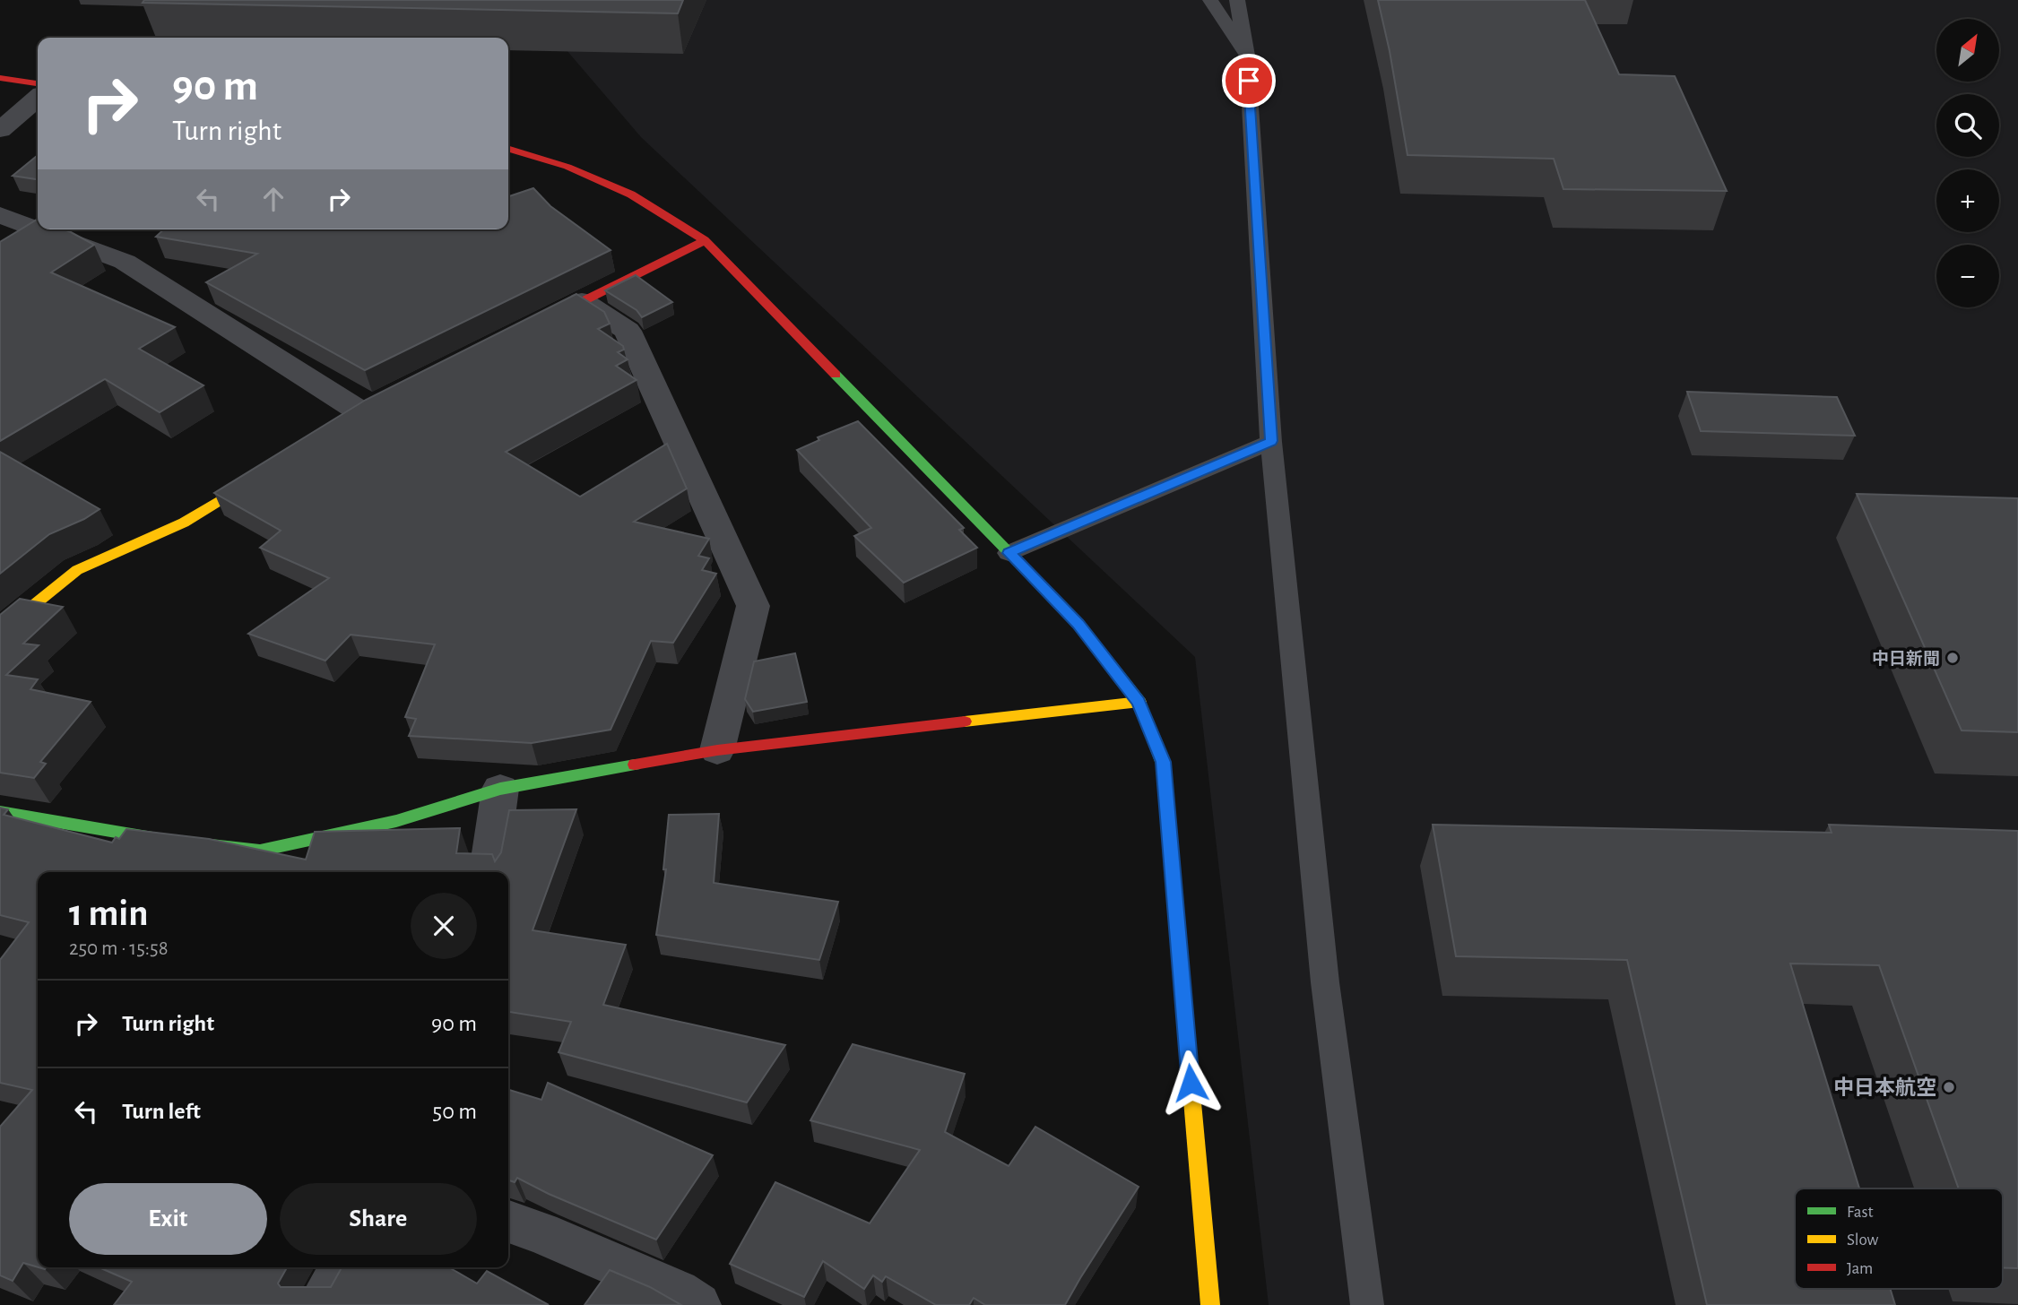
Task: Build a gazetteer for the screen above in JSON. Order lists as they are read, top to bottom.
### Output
{
  "places": ["中日新聞", "中日本航空"],
  "legend": ["Fast", "Slow", "Jam"],
  "north": "top right",
  "page": {
    "map_buttons": ["+", "−"],
    "turn": ["90 m", "Turn right"],
    "heading": ["1 min", "250 m · 15:58"],
    "list": [
      {
        "name": "Turn right",
        "value": "90 m"
      },
      {
        "name": "Turn left",
        "value": "50 m"
      }
    ],
    "buttons": ["Exit", "Share"]
  }
}
